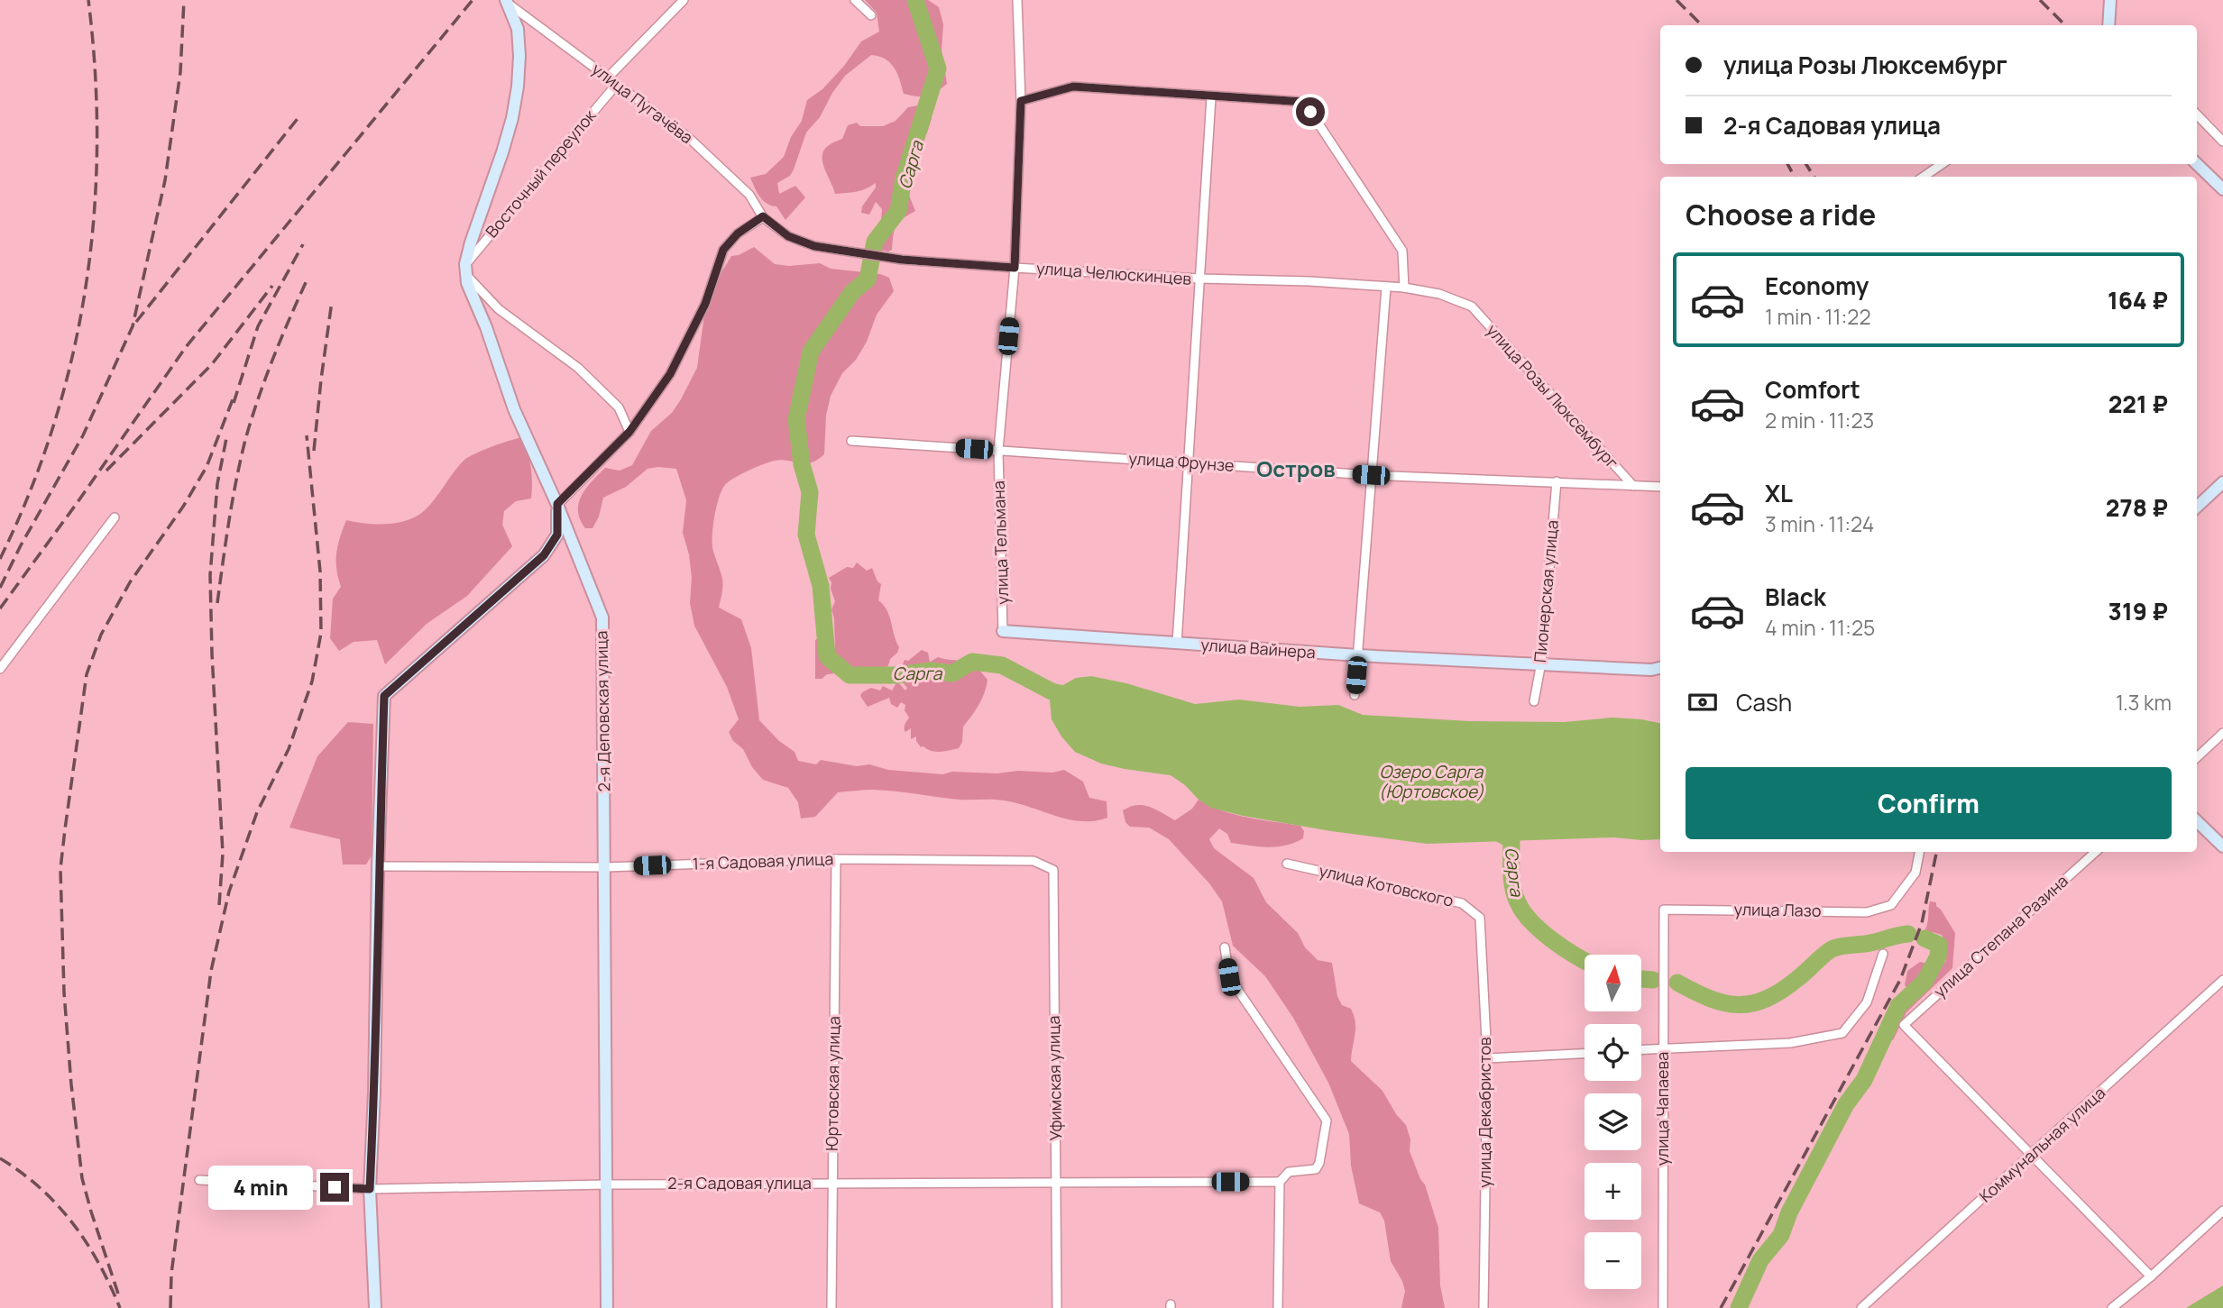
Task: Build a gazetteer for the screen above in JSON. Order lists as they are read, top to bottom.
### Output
{
  "streets": {
    "street": [
      "улица Пугачёва",
      "Восточный переулок",
      "улица Челюскинцев",
      "улица Розы Люксембург",
      "улица Фрунзе",
      "улица Тельмана",
      "Пионерская улица",
      "улица Вайнера",
      "2-я Деповская улица",
      "1-я Садовая улица",
      "улица Котовского",
      "улица Лазо",
      "улица Степана Разина",
      "Уфимская улица",
      "Юртовская улица",
      "улица Чапаева",
      "улица Декабристов",
      "Коммунальная улица",
      "2-я Садовая улица"
    ]
  },
  "crossings": [
    ["улица Пугачёва", "Восточный переулок"],
    ["улица Пугачёва", "улица Челюскинцев"],
    ["Восточный переулок", "2-я Деповская улица"],
    ["улица Челюскинцев", "улица Розы Люксембург"],
    ["улица Челюскинцев", "улица Тельмана"],
    ["улица Розы Люксембург", "улица Фрунзе"],
    ["улица Фрунзе", "улица Тельмана"],
    ["улица Фрунзе", "Пионерская улица"],
    ["улица Тельмана", "улица Вайнера"],
    ["Пионерская улица", "улица Вайнера"],
    ["2-я Деповская улица", "1-я Садовая улица"],
    ["2-я Деповская улица", "2-я Садовая улица"],
    ["1-я Садовая улица", "Уфимская улица"],
    ["1-я Садовая улица", "Юртовская улица"],
    ["улица Котовского", "улица Декабристов"],
    ["улица Лазо", "улица Чапаева"],
    ["улица Степана Разина", "Коммунальная улица"],
    ["Уфимская улица", "2-я Садовая улица"],
    ["Юртовская улица", "2-я Садовая улица"]
  ],
  "districts": ["Остров"],
  "water": ["Сарга", "Озеро Сарга (Юртовское)"],
  "north": "top",
  "page": {
    "banner": ["улица Розы Люксембург", "2-я Садовая улица"],
    "heading": "Choose a ride",
    "list": [
      {
        "name": "Economy",
        "note": "1 min · 11:22",
        "value": "164 ₽"
      },
      {
        "name": "Comfort",
        "note": "2 min · 11:23",
        "value": "221 ₽"
      },
      {
        "name": "XL",
        "note": "3 min · 11:24",
        "value": "278 ₽"
      },
      {
        "name": "Black",
        "note": "4 min · 11:25",
        "value": "319 ₽"
      }
    ],
    "pay": ["Cash", "1.3 km"],
    "buttons": "Confirm",
    "map_buttons": ["+", "−"],
    "bubble": "4 min"
  }
}
